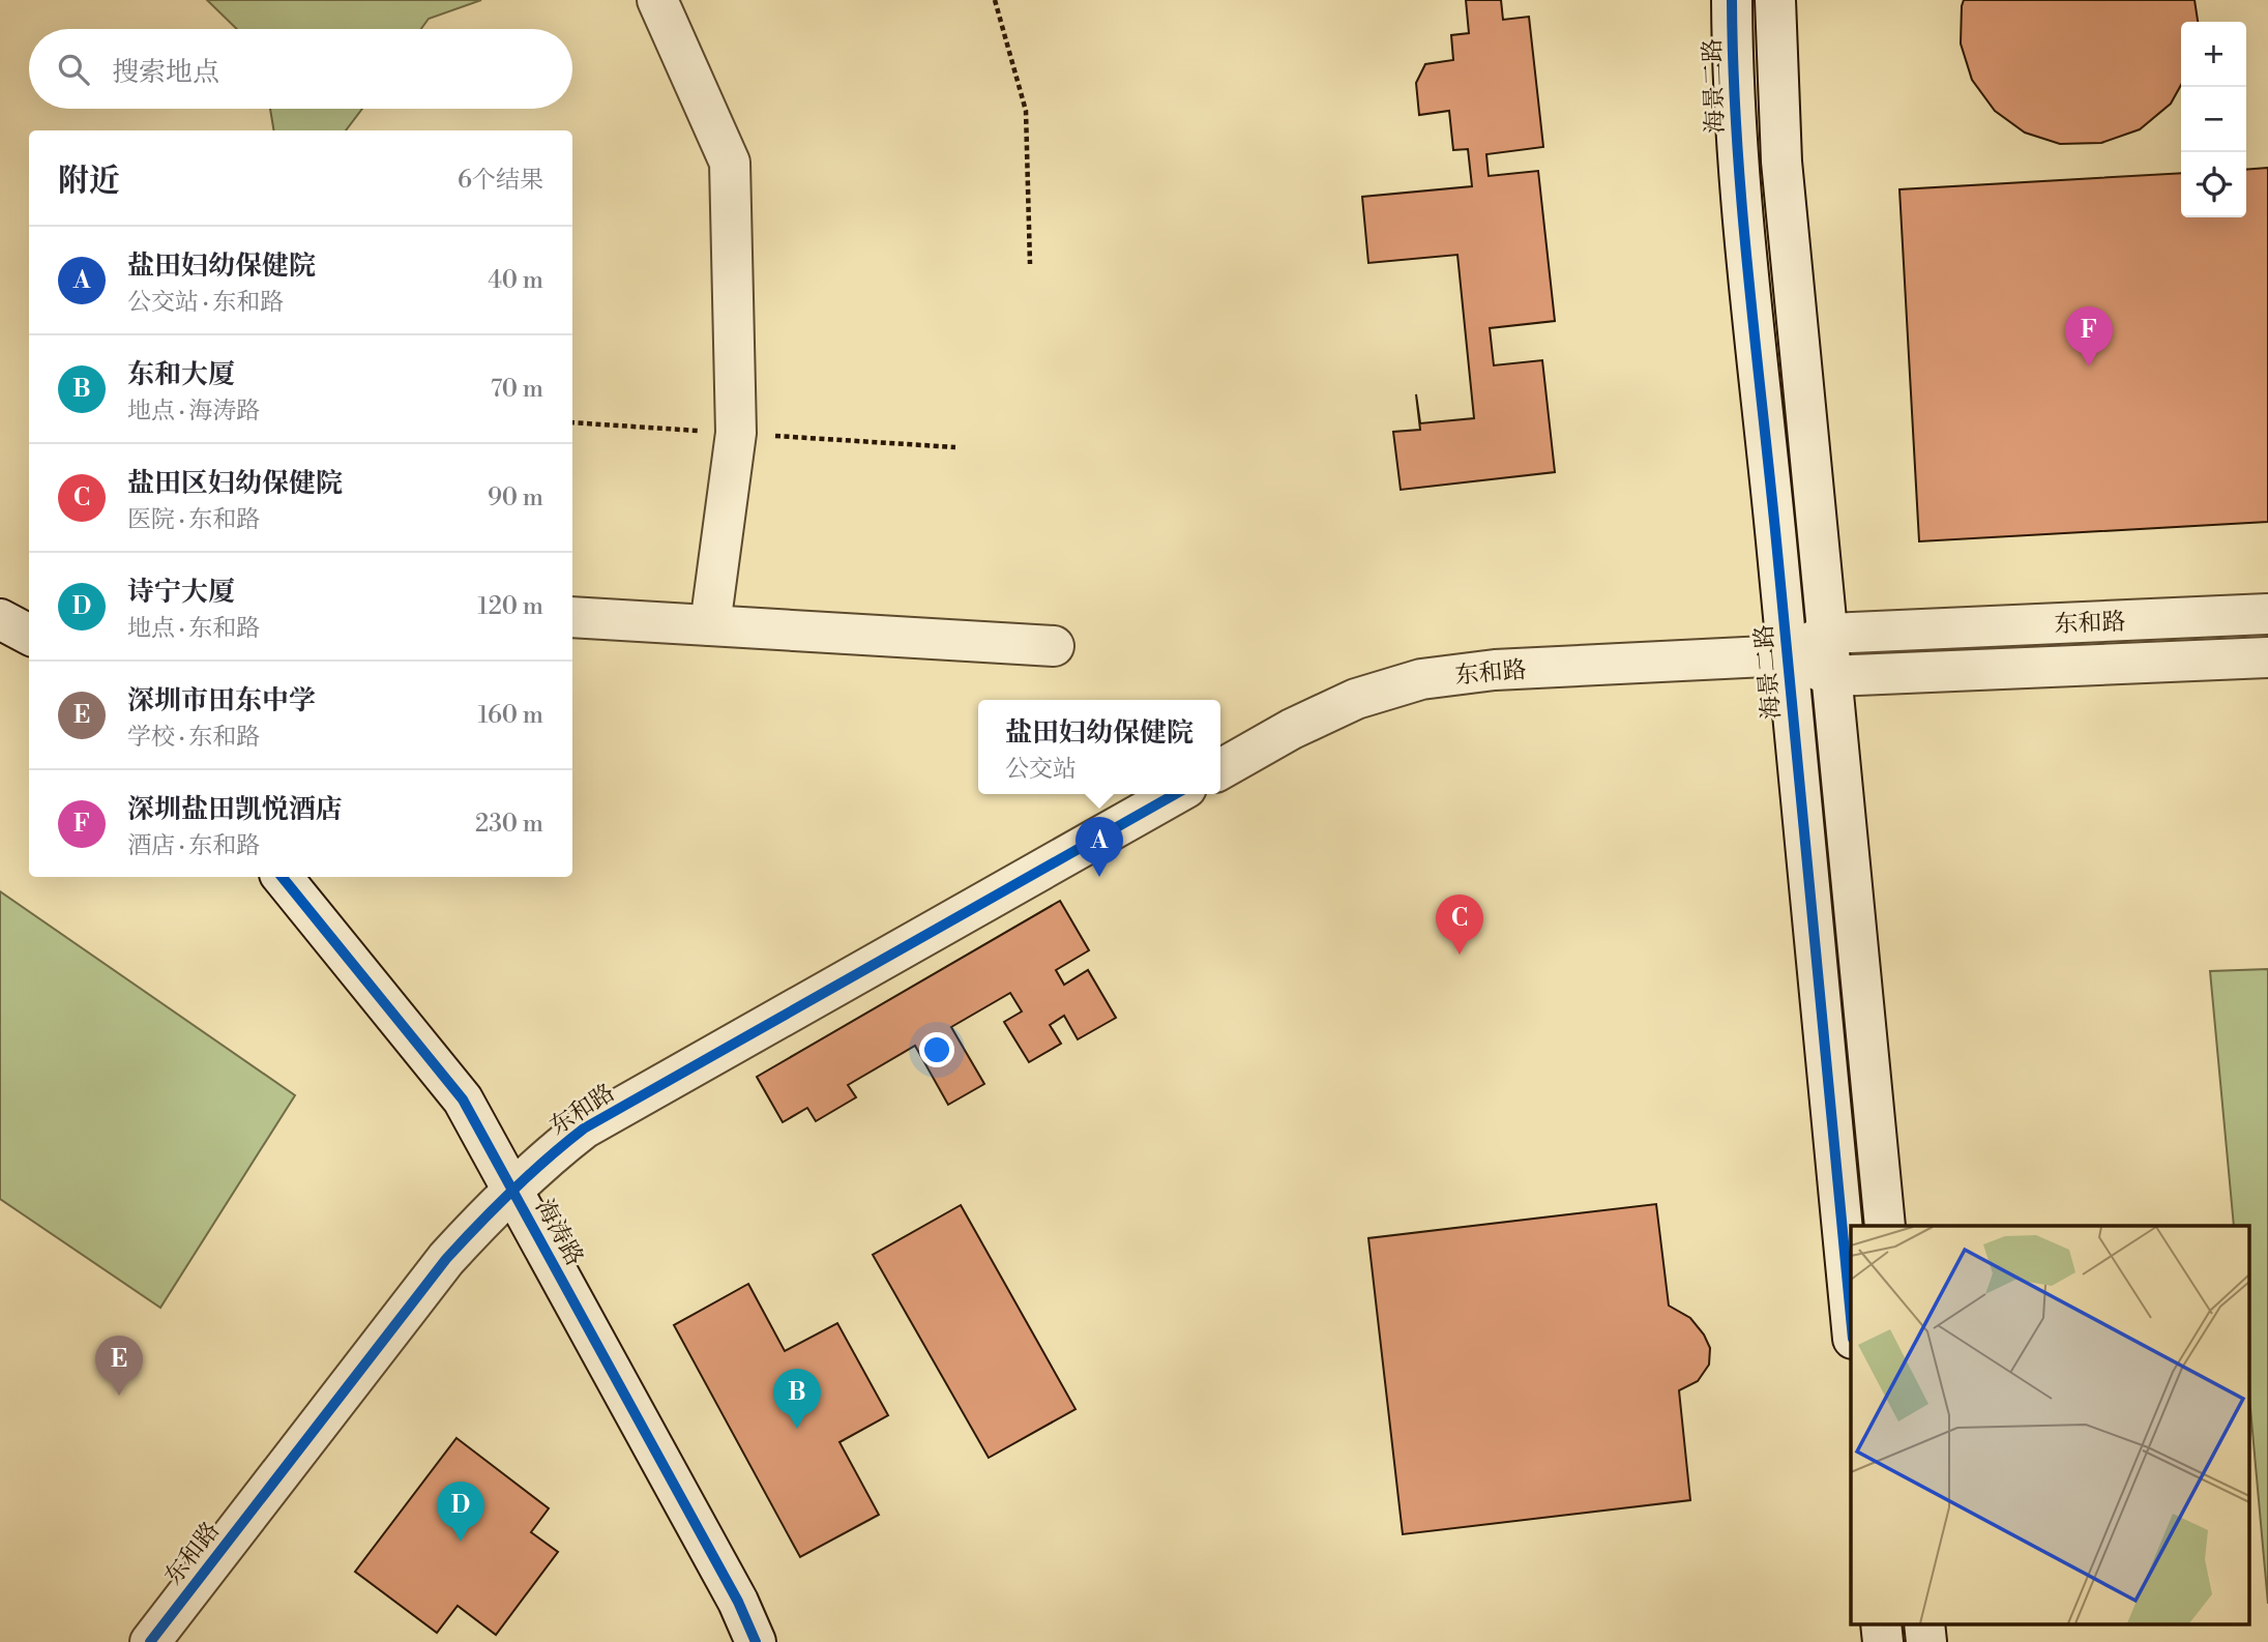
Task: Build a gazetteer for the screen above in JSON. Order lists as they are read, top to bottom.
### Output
{
  "streets": {
    "street": ["海景二路", "东和路", "海涛路"]
  },
  "crossings": [
    ["海景二路", "东和路"],
    ["东和路", "海涛路"]
  ],
  "page": {
    "map_buttons": ["+", "−"],
    "search": "搜索地点",
    "heading": ["附近", "6个结果"],
    "list": [
      {
        "mark": "A",
        "name": "盐田妇幼保健院",
        "note": "公交站 · 东和路",
        "value": "40 m"
      },
      {
        "mark": "B",
        "name": "东和大厦",
        "note": "地点 · 海涛路",
        "value": "70 m"
      },
      {
        "mark": "C",
        "name": "盐田区妇幼保健院",
        "note": "医院 · 东和路",
        "value": "90 m"
      },
      {
        "mark": "D",
        "name": "诗宁大厦",
        "note": "地点 · 东和路",
        "value": "120 m"
      },
      {
        "mark": "E",
        "name": "深圳市田东中学",
        "note": "学校 · 东和路",
        "value": "160 m"
      },
      {
        "mark": "F",
        "name": "深圳盐田凯悦酒店",
        "note": "酒店 · 东和路",
        "value": "230 m"
      }
    ],
    "pins": [
      "F",
      "A",
      "C",
      "E",
      "B",
      "D"
    ],
    "popup": ["盐田妇幼保健院", "公交站"]
  }
}
